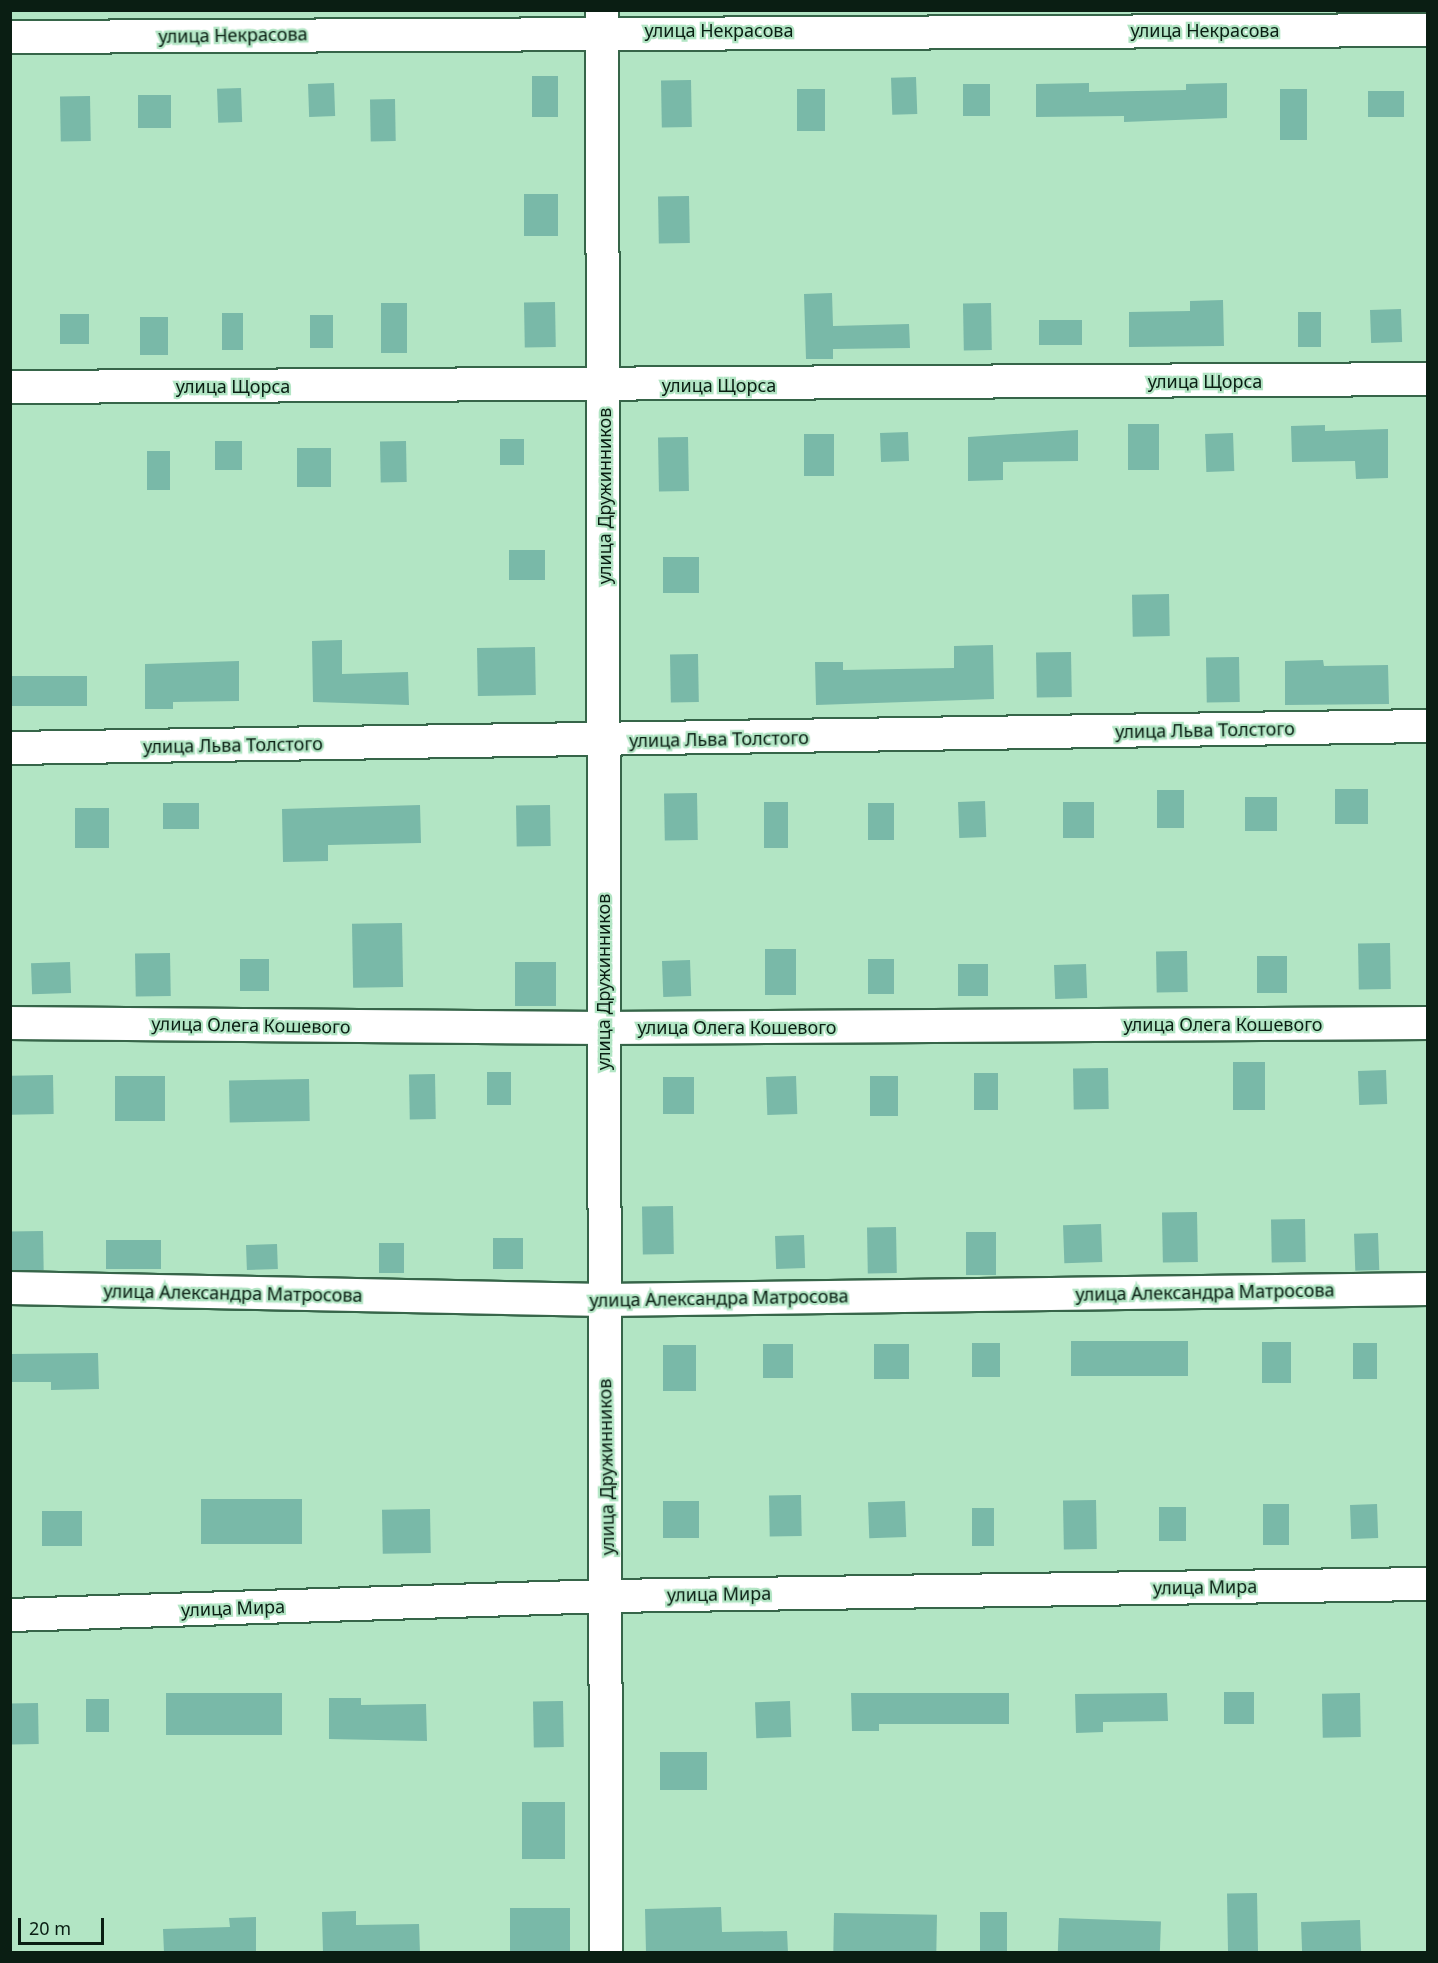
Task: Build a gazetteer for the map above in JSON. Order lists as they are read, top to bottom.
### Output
{
  "streets": {
    "street": [
      "улица Некрасова",
      "улица Щорса",
      "улица Дружинников",
      "улица Льва Толстого",
      "улица Олега Кошевого",
      "улица Александра Матросова",
      "улица Мира"
    ]
  },
  "crossings": [
    ["улица Некрасова", "улица Дружинников"],
    ["улица Щорса", "улица Дружинников"],
    ["улица Дружинников", "улица Льва Толстого"],
    ["улица Дружинников", "улица Олега Кошевого"],
    ["улица Дружинников", "улица Александра Матросова"],
    ["улица Дружинников", "улица Мира"]
  ],
  "scale_bar": "20 m"
}
